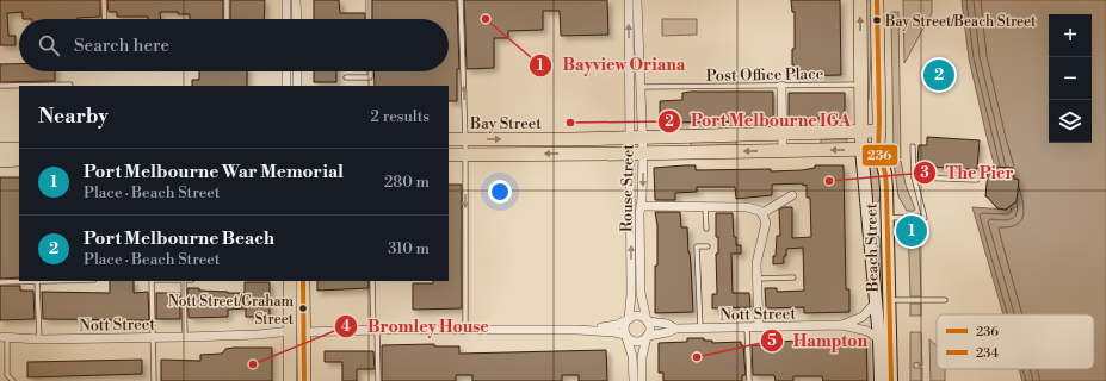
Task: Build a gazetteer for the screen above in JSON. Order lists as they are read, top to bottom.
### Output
{
  "streets": {
    "main road": ["Bay Street", "Beach Street"],
    "street": ["Rouse Street", "Nott Street"],
    "lane": ["Post Office Place"]
  },
  "crossings": [
    ["Post Office Place", "Rouse Street"],
    ["Post Office Place", "Beach Street"],
    ["Bay Street", "Rouse Street"],
    ["Bay Street", "Beach Street"],
    ["Rouse Street", "Nott Street"],
    ["Beach Street", "Nott Street"]
  ],
  "places": [
    "Bayview Oriana",
    "Bay Street/Beach Street",
    "Port Melbourne IGA",
    "The Pier",
    "Nott Street/Graham Street",
    "Hampton",
    "Bromley House"
  ],
  "lines": ["transit line 236", "transit line 234"],
  "legend": ["236", "234"],
  "page": {
    "map_buttons": ["+", "−"],
    "search": "Search here",
    "pins": ["2", "1"],
    "heading": ["Nearby", "2 results"],
    "list": [
      {
        "mark": "1",
        "name": "Port Melbourne War Memorial",
        "note": "Place · Beach Street",
        "value": "280 m"
      },
      {
        "mark": "2",
        "name": "Port Melbourne Beach",
        "note": "Place · Beach Street",
        "value": "310 m"
      }
    ]
  }
}
